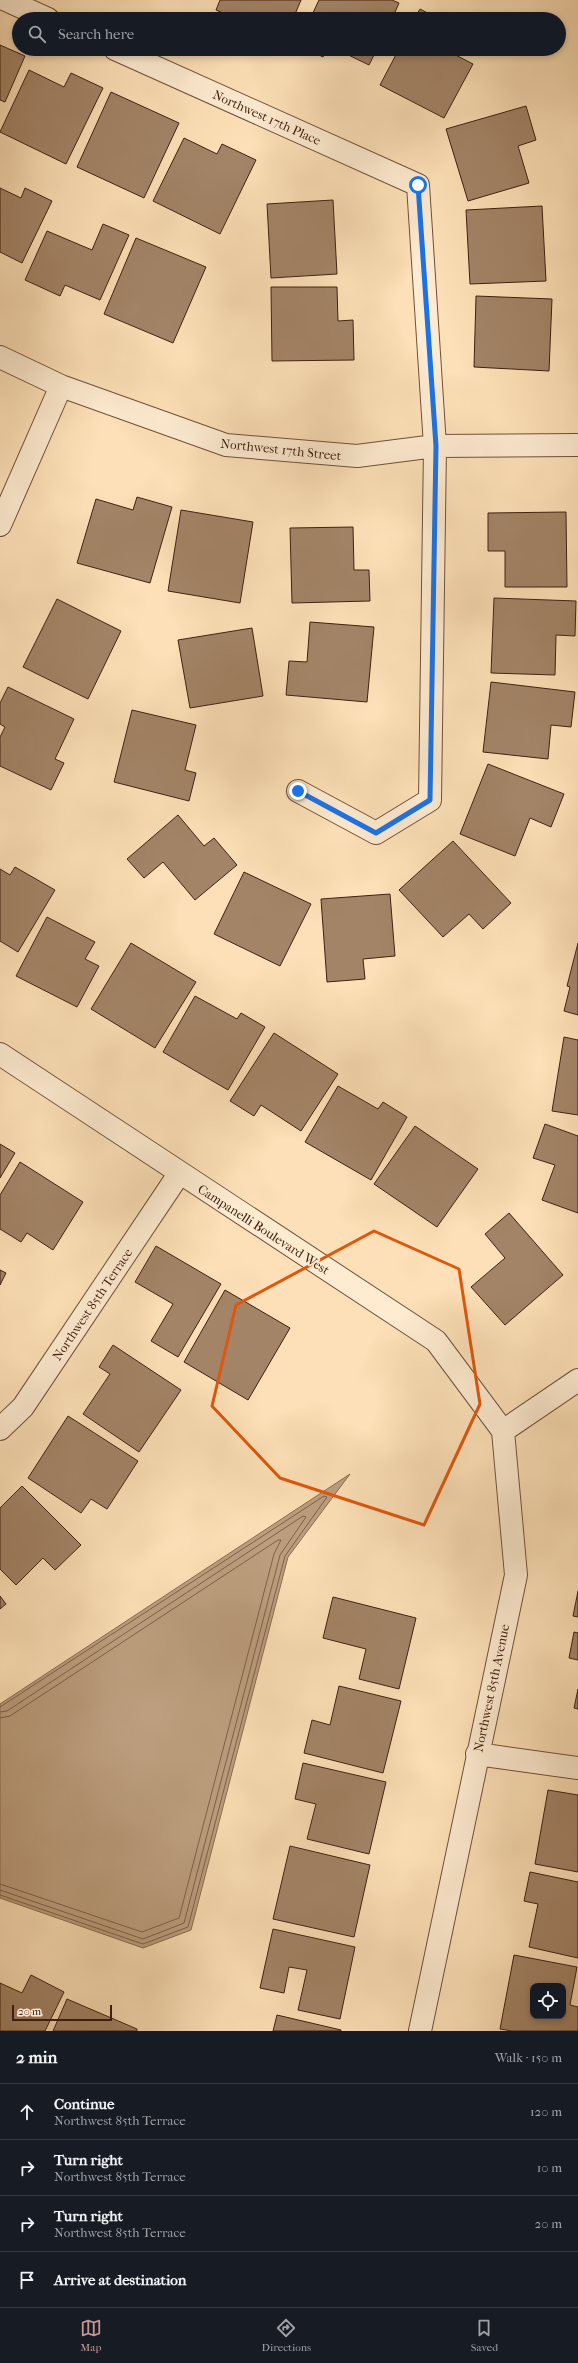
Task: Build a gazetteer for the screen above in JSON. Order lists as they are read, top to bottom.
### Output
{
  "streets": {
    "street": [
      "Northwest 17th Place",
      "Northwest 17th Street",
      "Campanelli Boulevard West",
      "Northwest 85th Terrace",
      "Northwest 85th Avenue"
    ]
  },
  "crossings": [
    ["Northwest 17th Place", "Northwest 17th Street"],
    ["Campanelli Boulevard West", "Northwest 85th Terrace"],
    ["Campanelli Boulevard West", "Northwest 85th Avenue"]
  ],
  "scale_bar": "20 m",
  "page": {
    "search": "Search here",
    "scale": "20 m",
    "heading": ["2 min", "Walk · 150 m"],
    "list": [
      ["Continue", "Northwest 85th Terrace", "120 m"],
      ["Turn right", "Northwest 85th Terrace", "10 m"],
      ["Turn right", "Northwest 85th Terrace", "20 m"],
      "Arrive at destination"
    ],
    "nav": ["Map", "Directions", "Saved"]
  }
}
